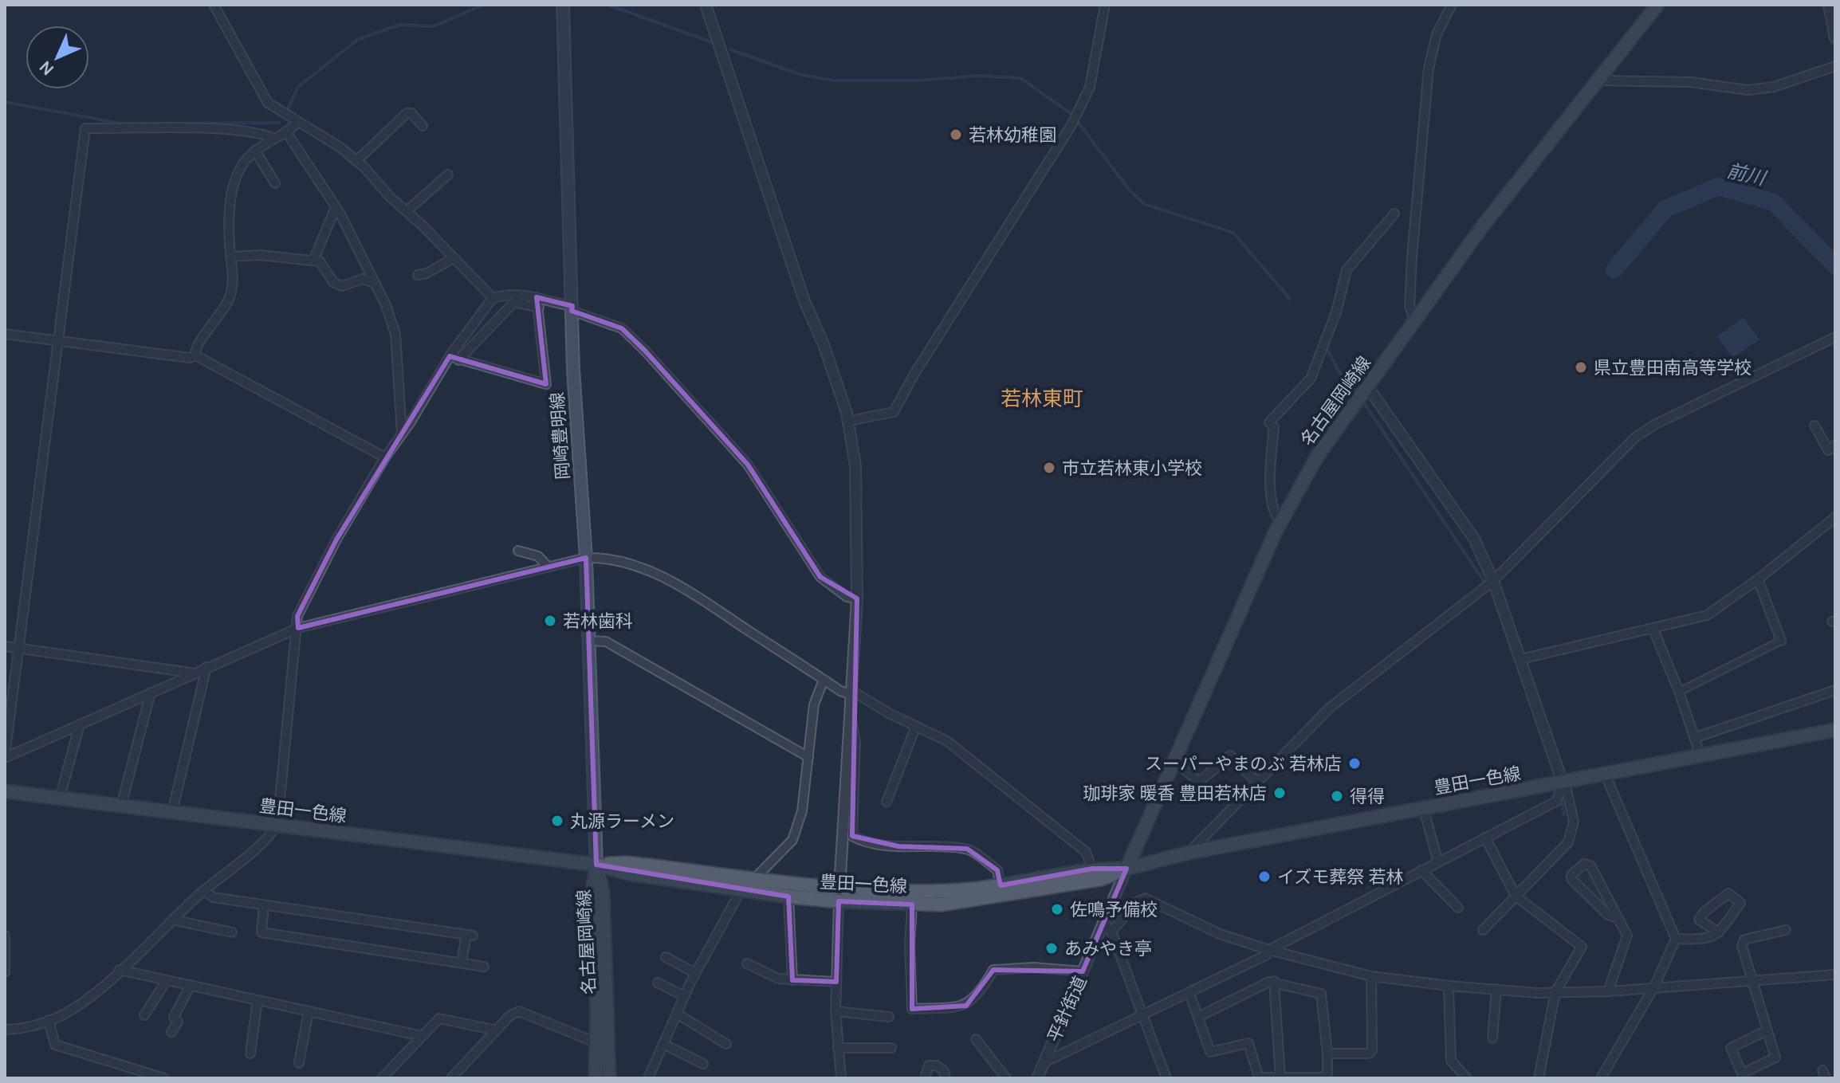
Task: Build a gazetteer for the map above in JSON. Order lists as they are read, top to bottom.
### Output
{
  "streets": {
    "main road": ["名古屋岡崎線", "岡崎豊明線", "豊田一色線"],
    "street": ["平針街道"]
  },
  "crossings": [
    ["名古屋岡崎線", "岡崎豊明線"],
    ["名古屋岡崎線", "豊田一色線"],
    ["名古屋岡崎線", "平針街道"],
    ["岡崎豊明線", "豊田一色線"],
    ["豊田一色線", "平針街道"]
  ],
  "districts": ["若林東町"],
  "water": ["前川"],
  "places": [
    "若林幼稚園",
    "県立豊田南高等学校",
    "市立若林東小学校",
    "若林歯科",
    "スーパーやまのぶ 若林店",
    "珈琲家 暖香 豊田若林店",
    "得得",
    "丸源ラーメン",
    "イズモ葬祭 若林",
    "佐鳴予備校",
    "あみやき亭"
  ],
  "north": "bottom left"
}
